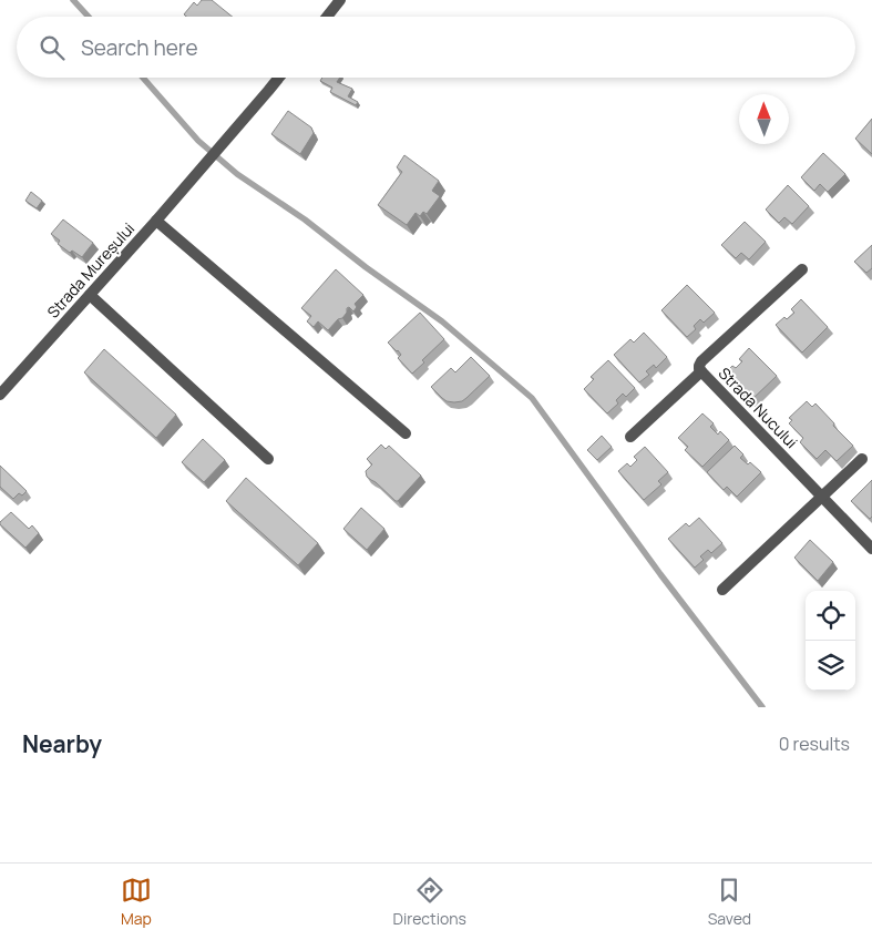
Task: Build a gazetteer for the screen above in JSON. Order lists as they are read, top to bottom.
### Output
{
  "streets": {
    "street": ["Strada Mureșului", "Strada Nucului"]
  },
  "north": "top",
  "page": {
    "search": "Search here",
    "heading": ["Nearby", "0 results"],
    "nav": ["Map", "Directions", "Saved"]
  }
}
